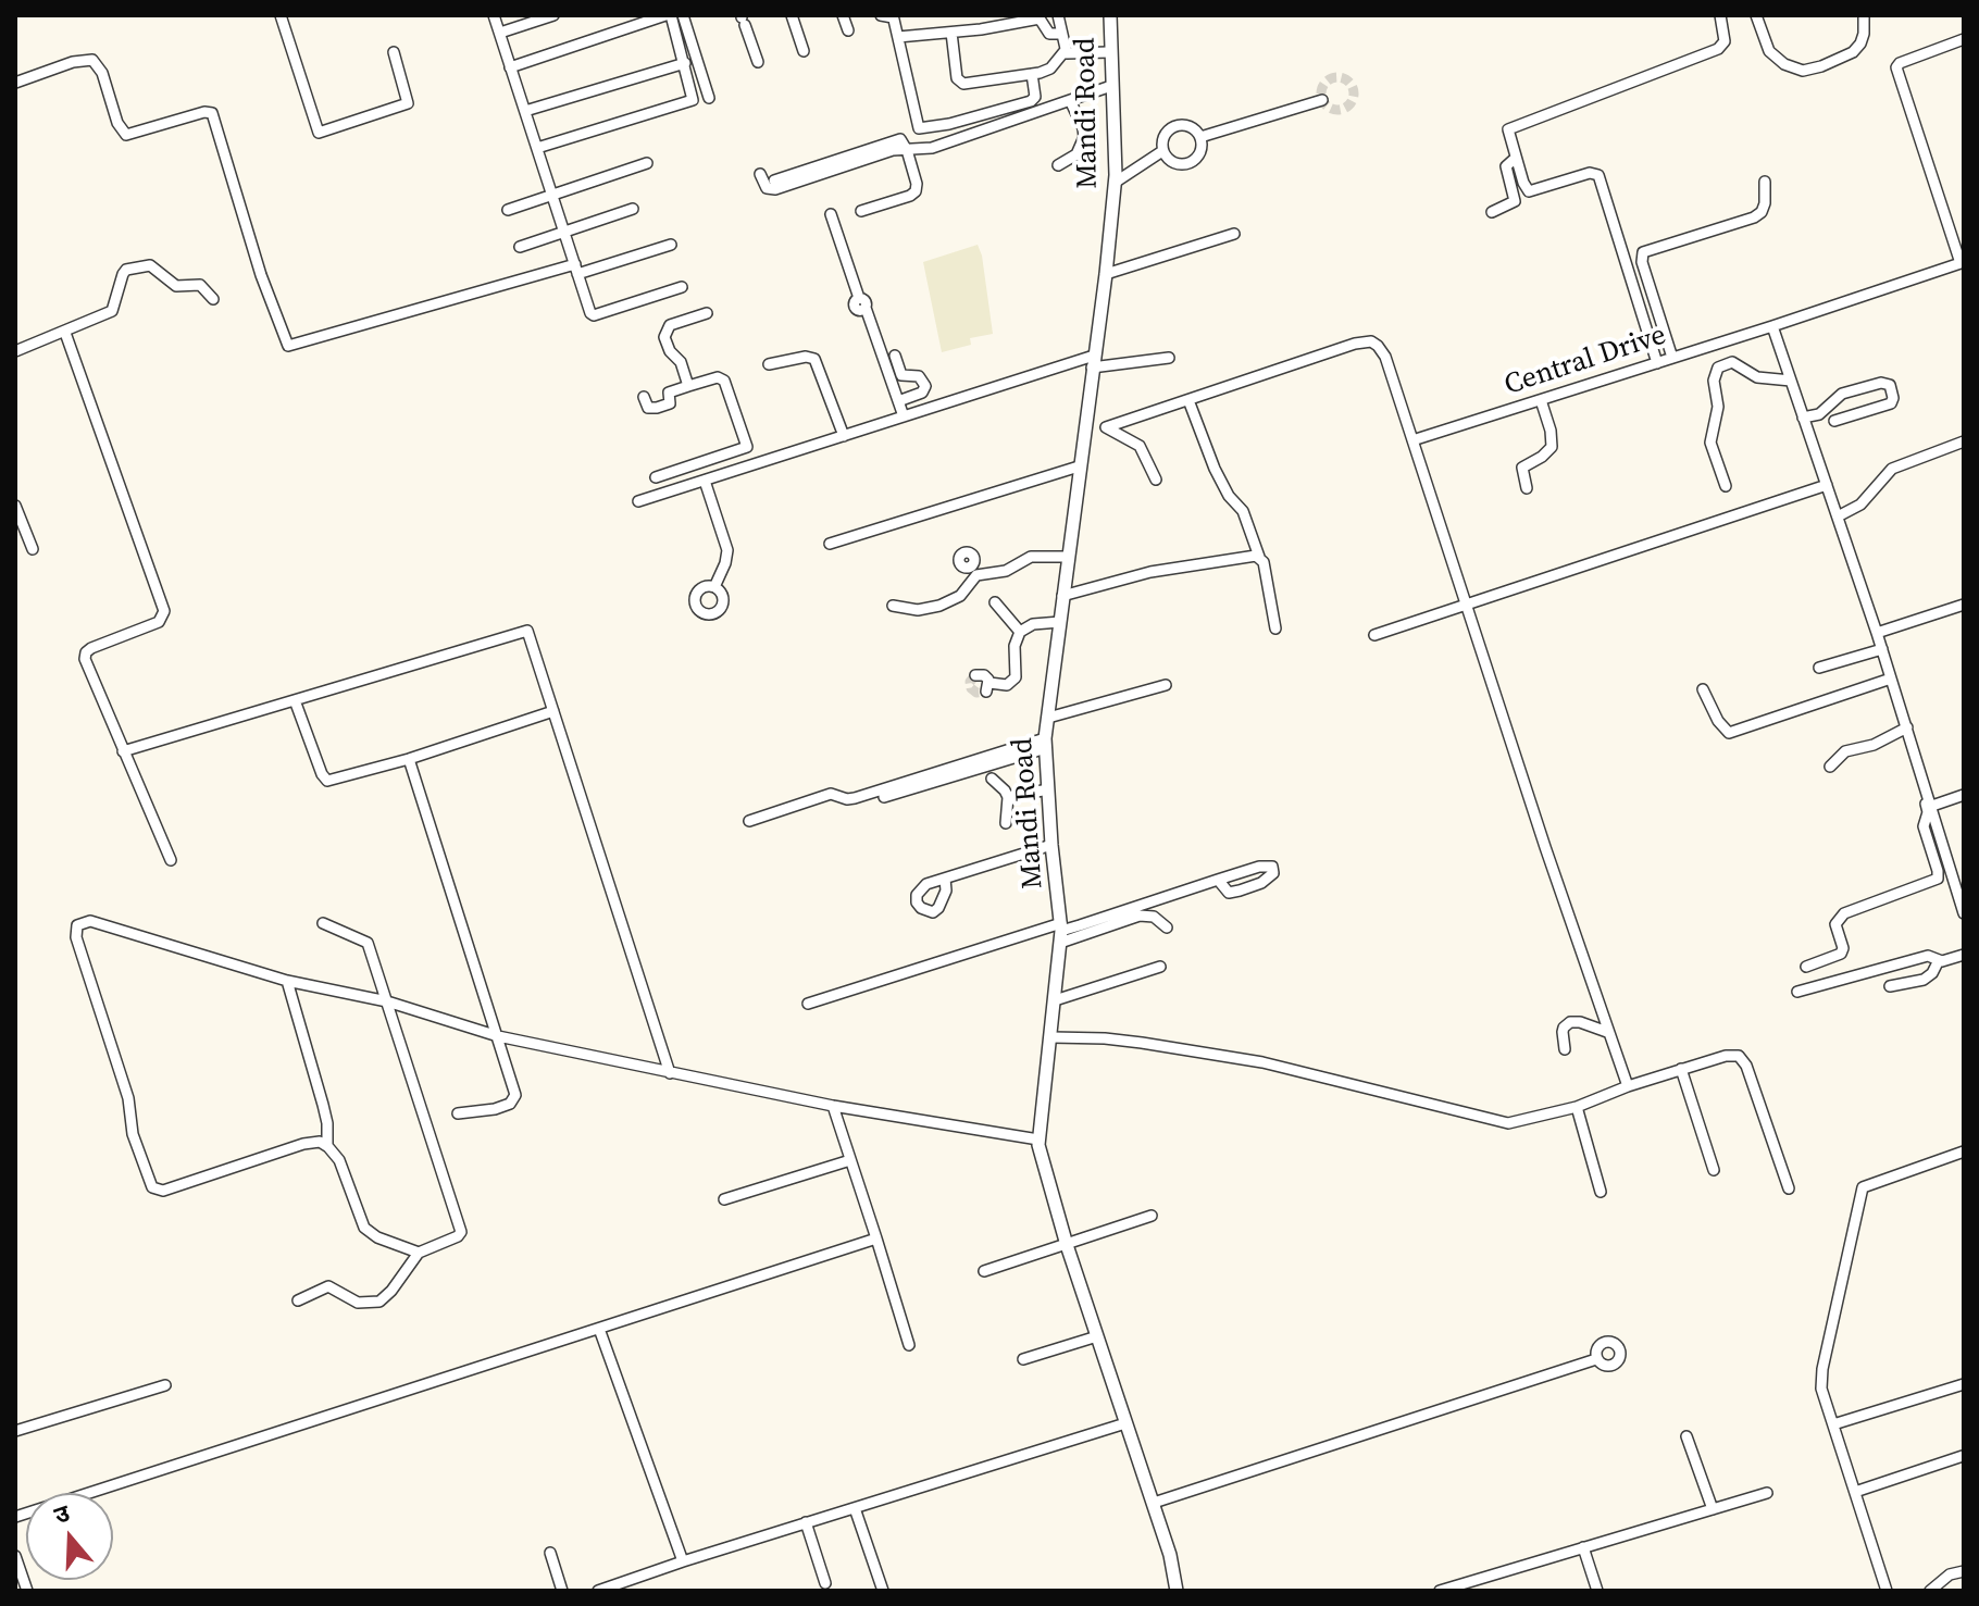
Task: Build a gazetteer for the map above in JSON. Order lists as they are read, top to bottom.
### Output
{
  "streets": {
    "street": ["Mandi Road", "Central Drive"]
  },
  "north": "top"
}
